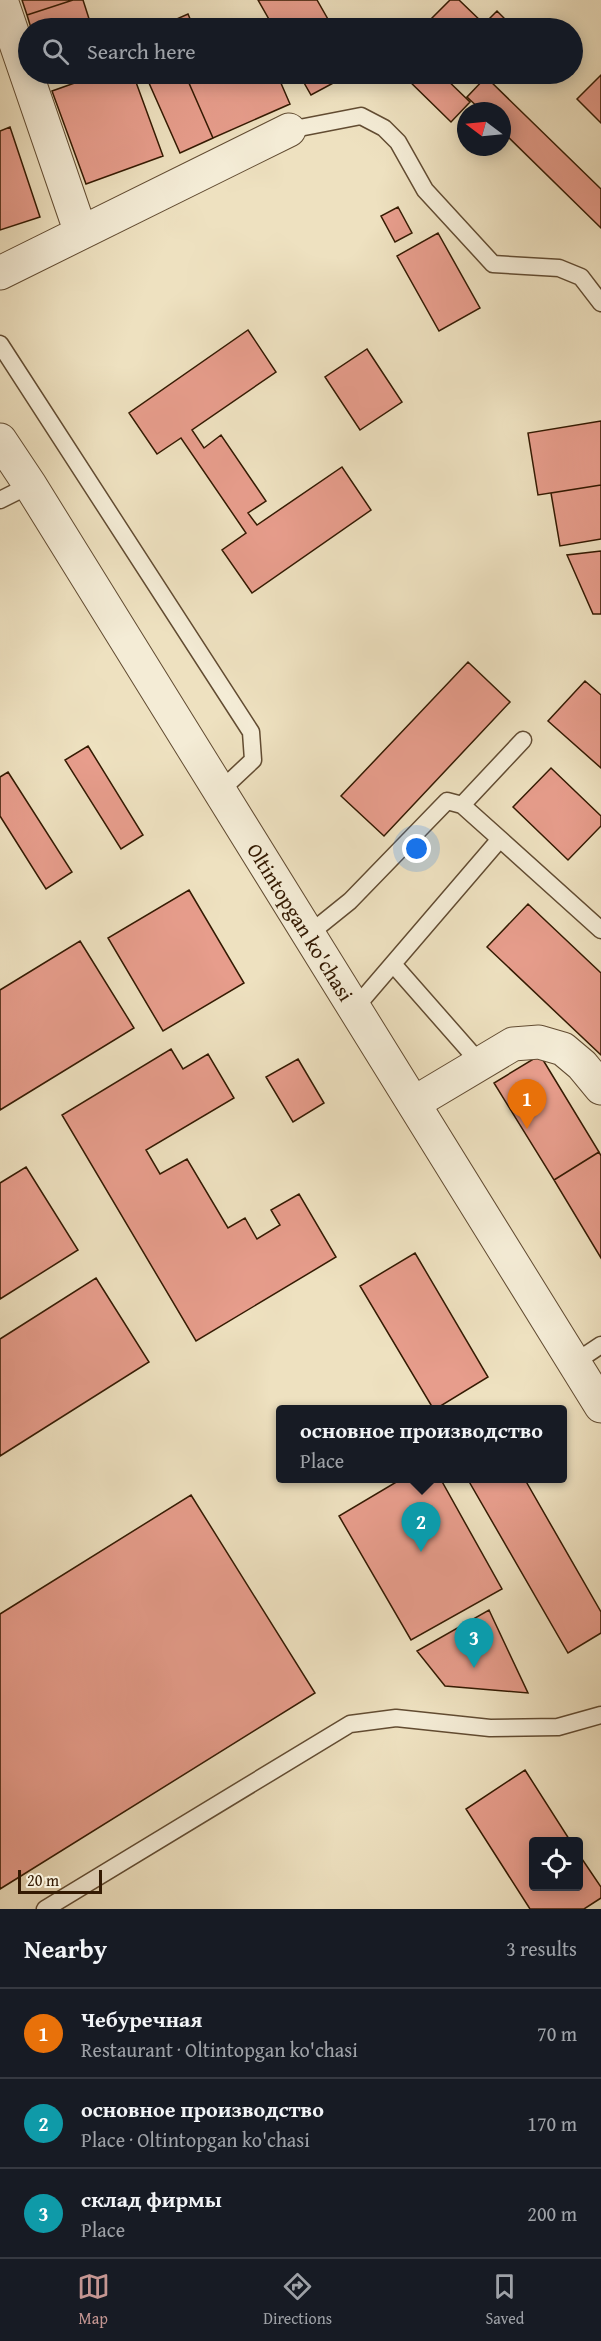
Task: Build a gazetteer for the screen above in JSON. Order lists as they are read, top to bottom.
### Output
{
  "streets": {
    "street": ["Oltintopgan ko'chasi"]
  },
  "scale_bar": "20 m",
  "north": "left",
  "page": {
    "search": "Search here",
    "pins": ["1", "2", "3"],
    "popup": ["основное производство", "Place"],
    "scale": "20 m",
    "heading": ["Nearby", "3 results"],
    "list": [
      {
        "mark": "1",
        "name": "Чебуречная",
        "note": "Restaurant · Oltintopgan ko'chasi",
        "value": "70 m"
      },
      {
        "mark": "2",
        "name": "основное производство",
        "note": "Place · Oltintopgan ko'chasi",
        "value": "170 m"
      },
      {
        "mark": "3",
        "name": "склад фирмы",
        "note": "Place",
        "value": "200 m"
      }
    ],
    "nav": ["Map", "Directions", "Saved"]
  }
}
